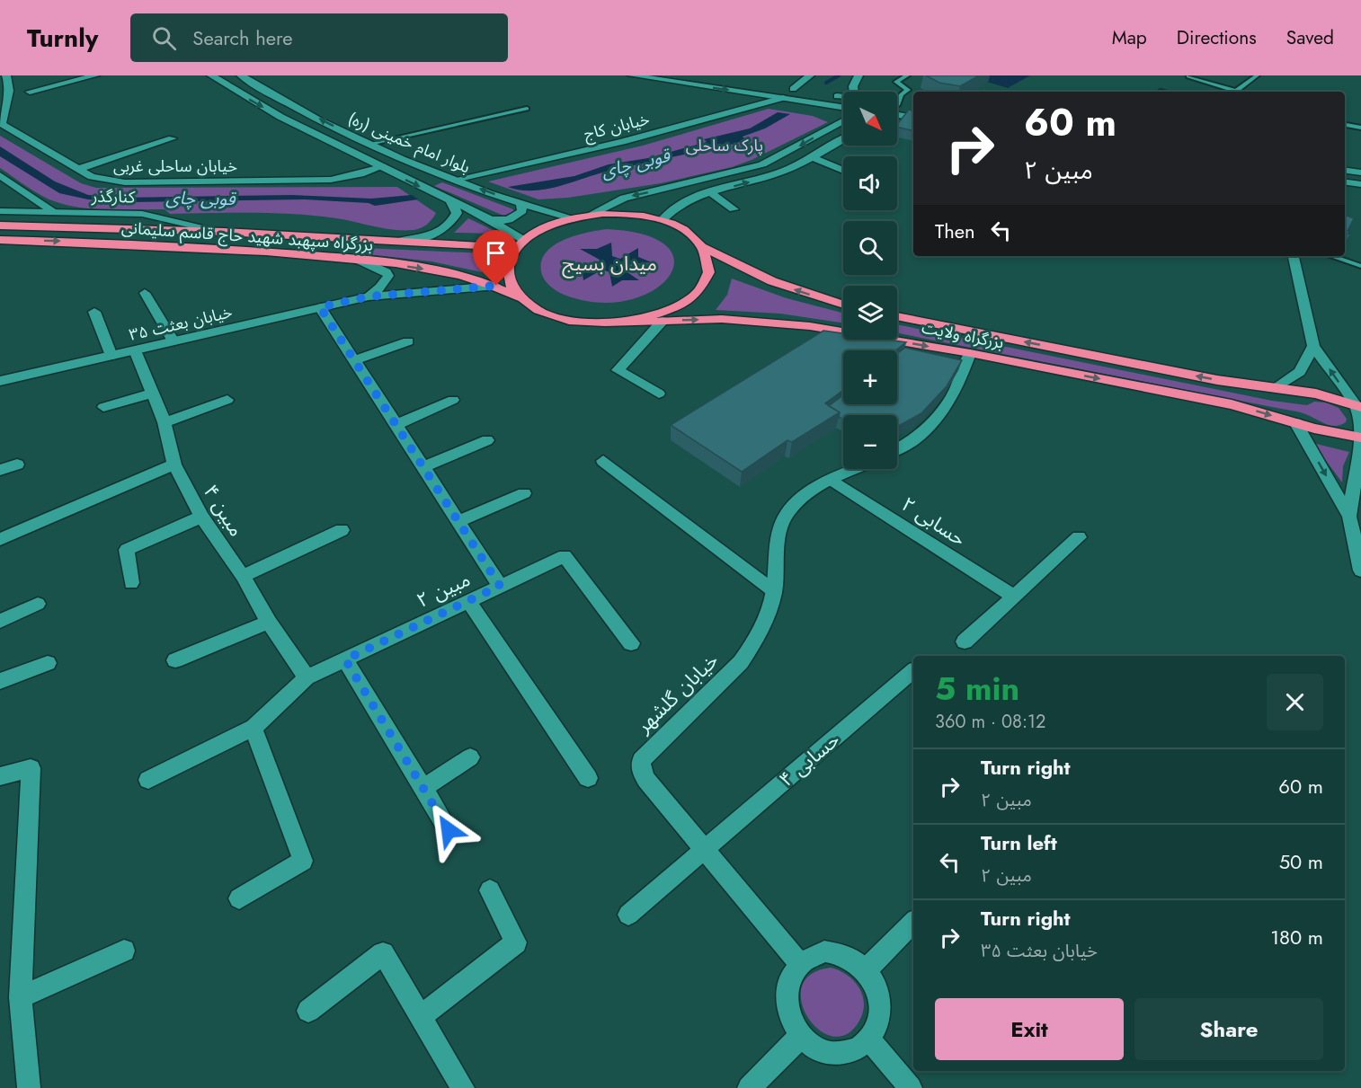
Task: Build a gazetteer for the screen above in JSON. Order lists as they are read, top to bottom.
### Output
{
  "streets": {
    "highway": ["بزرگراه سپهبد شهید حاج قاسم سلیمانی", "بزرگراه ولایت"],
    "street": [
      "خیابان کاج",
      "بلوار امام خمینی (ره)",
      "خیابان ساحلی غربی",
      "کنارگذر",
      "خیابان بعثت ۳۵",
      "مبین ۴",
      "حسابی ۲",
      "مبین ۲",
      "خیابان گلشهر",
      "حسابی ۴"
    ]
  },
  "crossings": [
    ["خیابان کاج", "بلوار امام خمینی (ره)"],
    ["بلوار امام خمینی (ره)", "خیابان ساحلی غربی"],
    ["بلوار امام خمینی (ره)", "بزرگراه سپهبد شهید حاج قاسم سلیمانی"],
    ["بلوار امام خمینی (ره)", "بزرگراه ولایت"],
    ["کنارگذر", "بزرگراه سپهبد شهید حاج قاسم سلیمانی"],
    ["بزرگراه سپهبد شهید حاج قاسم سلیمانی", "خیابان بعثت ۳۵"],
    ["بزرگراه سپهبد شهید حاج قاسم سلیمانی", "بزرگراه ولایت"],
    ["خیابان بعثت ۳۵", "مبین ۴"],
    ["خیابان بعثت ۳۵", "مبین ۲"],
    ["مبین ۴", "مبین ۲"],
    ["حسابی ۲", "خیابان گلشهر"],
    ["خیابان گلشهر", "حسابی ۴"]
  ],
  "districts": ["میدان بسیج"],
  "water": ["قوبی چای"],
  "parks": ["پارک ساحلی"],
  "north": "bottom right",
  "page": {
    "header": "Turnly",
    "search": "Search here",
    "nav": ["Map", "Directions", "Saved"],
    "map_buttons": ["+", "−"],
    "turn": ["60 m", "مبین ۲"],
    "then": "Then",
    "heading": ["5 min", "360 m · 08:12"],
    "list": [
      {
        "name": "Turn right",
        "note": "مبین ۲",
        "value": "60 m"
      },
      {
        "name": "Turn left",
        "note": "مبین ۲",
        "value": "50 m"
      },
      {
        "name": "Turn right",
        "note": "خیابان بعثت ۳۵",
        "value": "180 m"
      }
    ],
    "buttons": ["Exit", "Share"]
  }
}
